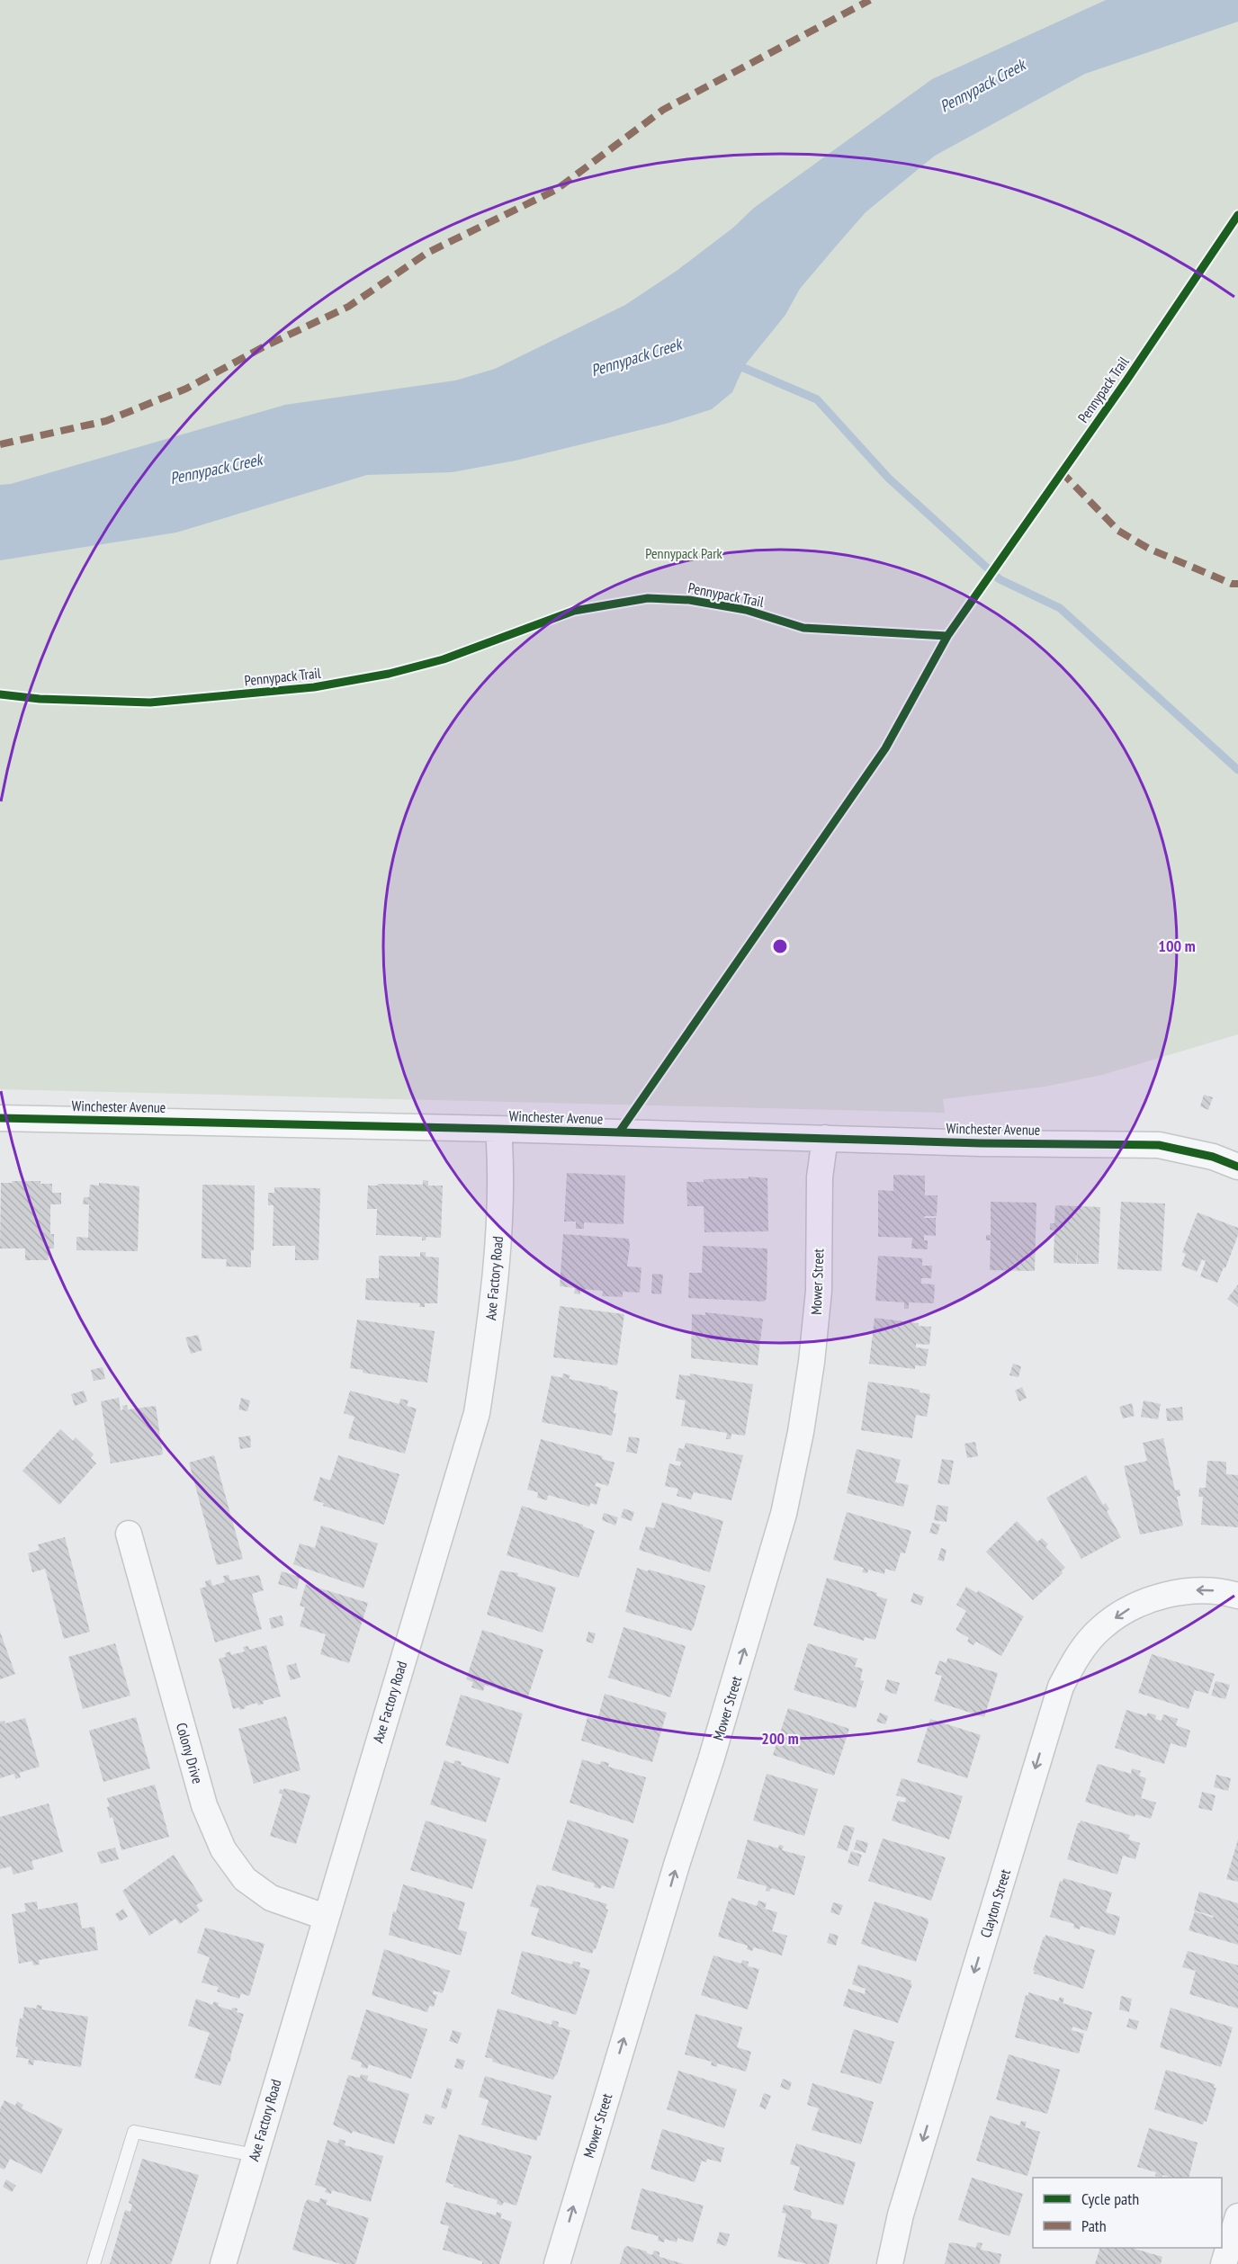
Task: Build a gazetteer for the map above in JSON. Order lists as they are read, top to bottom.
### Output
{
  "streets": {
    "street": [
      "Winchester Avenue",
      "Axe Factory Road",
      "Mower Street",
      "Colony Drive",
      "Clayton Street"
    ],
    "cycle path": ["Pennypack Trail"]
  },
  "crossings": [
    ["Winchester Avenue", "Axe Factory Road"],
    ["Winchester Avenue", "Mower Street"],
    ["Axe Factory Road", "Colony Drive"]
  ],
  "one_way": ["Mower Street", "Clayton Street"],
  "water": ["Pennypack Creek"],
  "parks": ["Pennypack Park"],
  "legend": ["Cycle path", "Path"],
  "rings": ["100 m", "200 m"]
}
